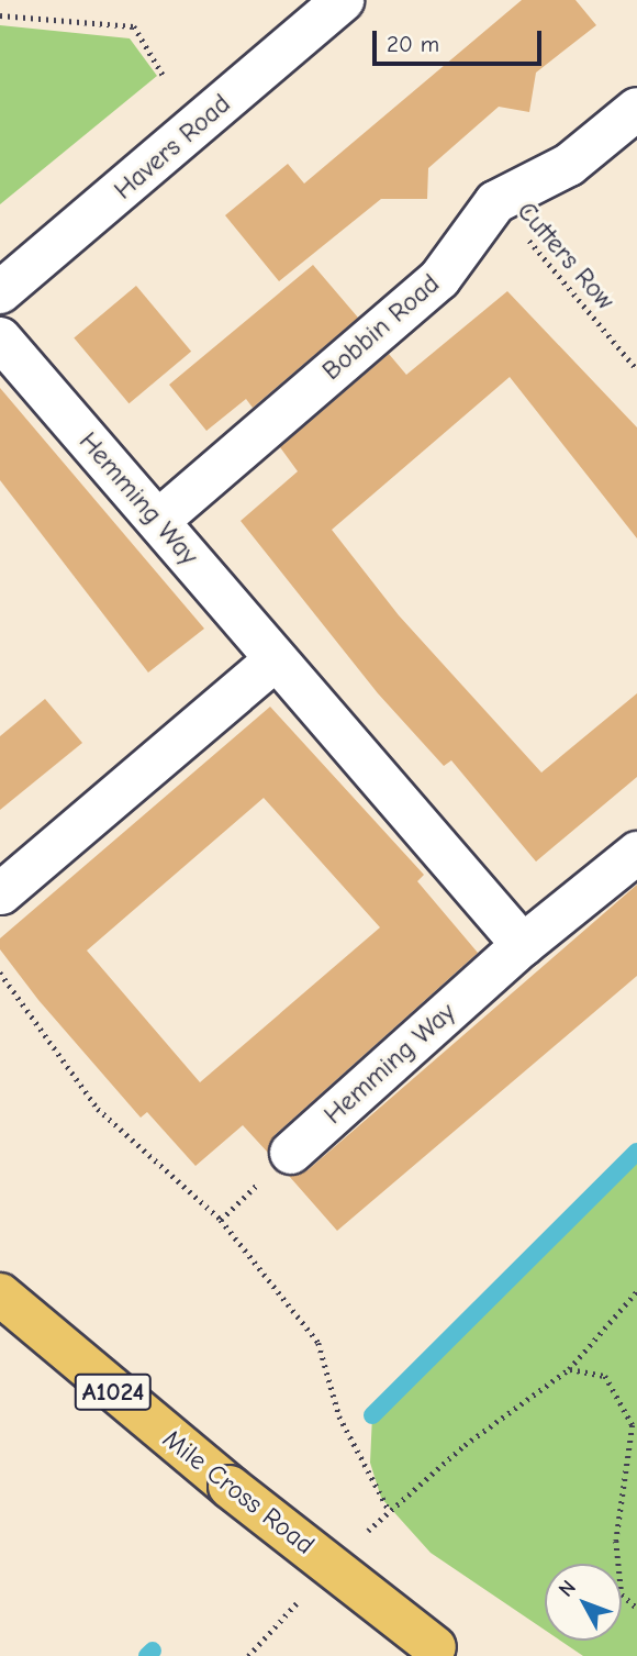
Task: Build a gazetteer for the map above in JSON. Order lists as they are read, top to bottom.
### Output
{
  "streets": {
    "main road": ["A1024", "Mile Cross Road"],
    "street": ["Havers Road", "Bobbin Road", "Hemming Way"],
    "path": ["Cutters Row"]
  },
  "crossings": [
    ["Cutters Row", "Bobbin Road"],
    ["Bobbin Road", "Hemming Way"]
  ],
  "scale_bar": "20 m",
  "north": "top left"
}
